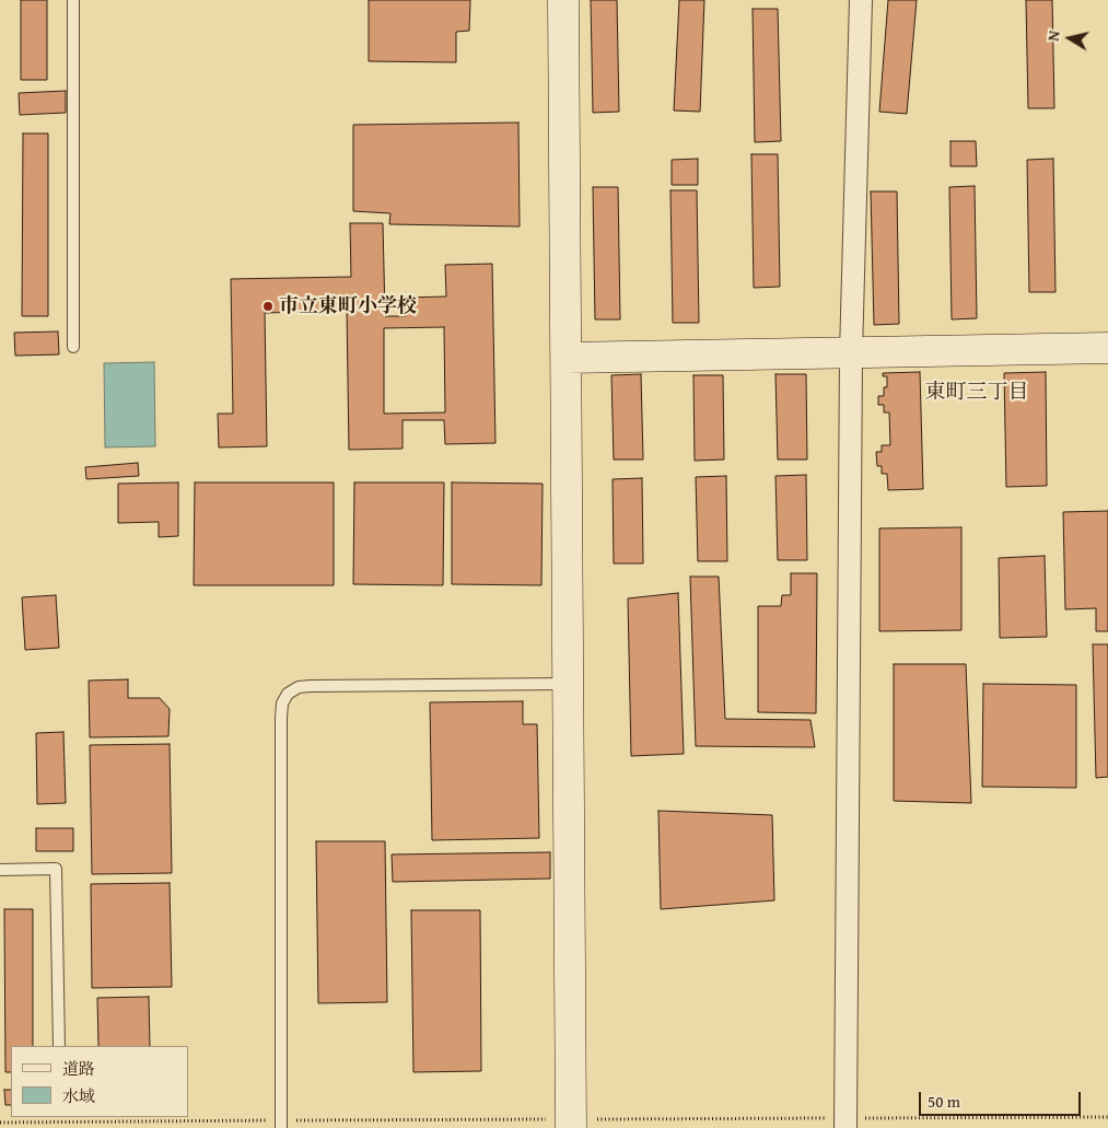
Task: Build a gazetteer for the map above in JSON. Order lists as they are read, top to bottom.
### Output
{
  "districts": ["東町三丁目"],
  "places": ["市立東町小学校"],
  "legend": ["道路", "水域"],
  "scale_bar": "50 m",
  "north": "left"
}
